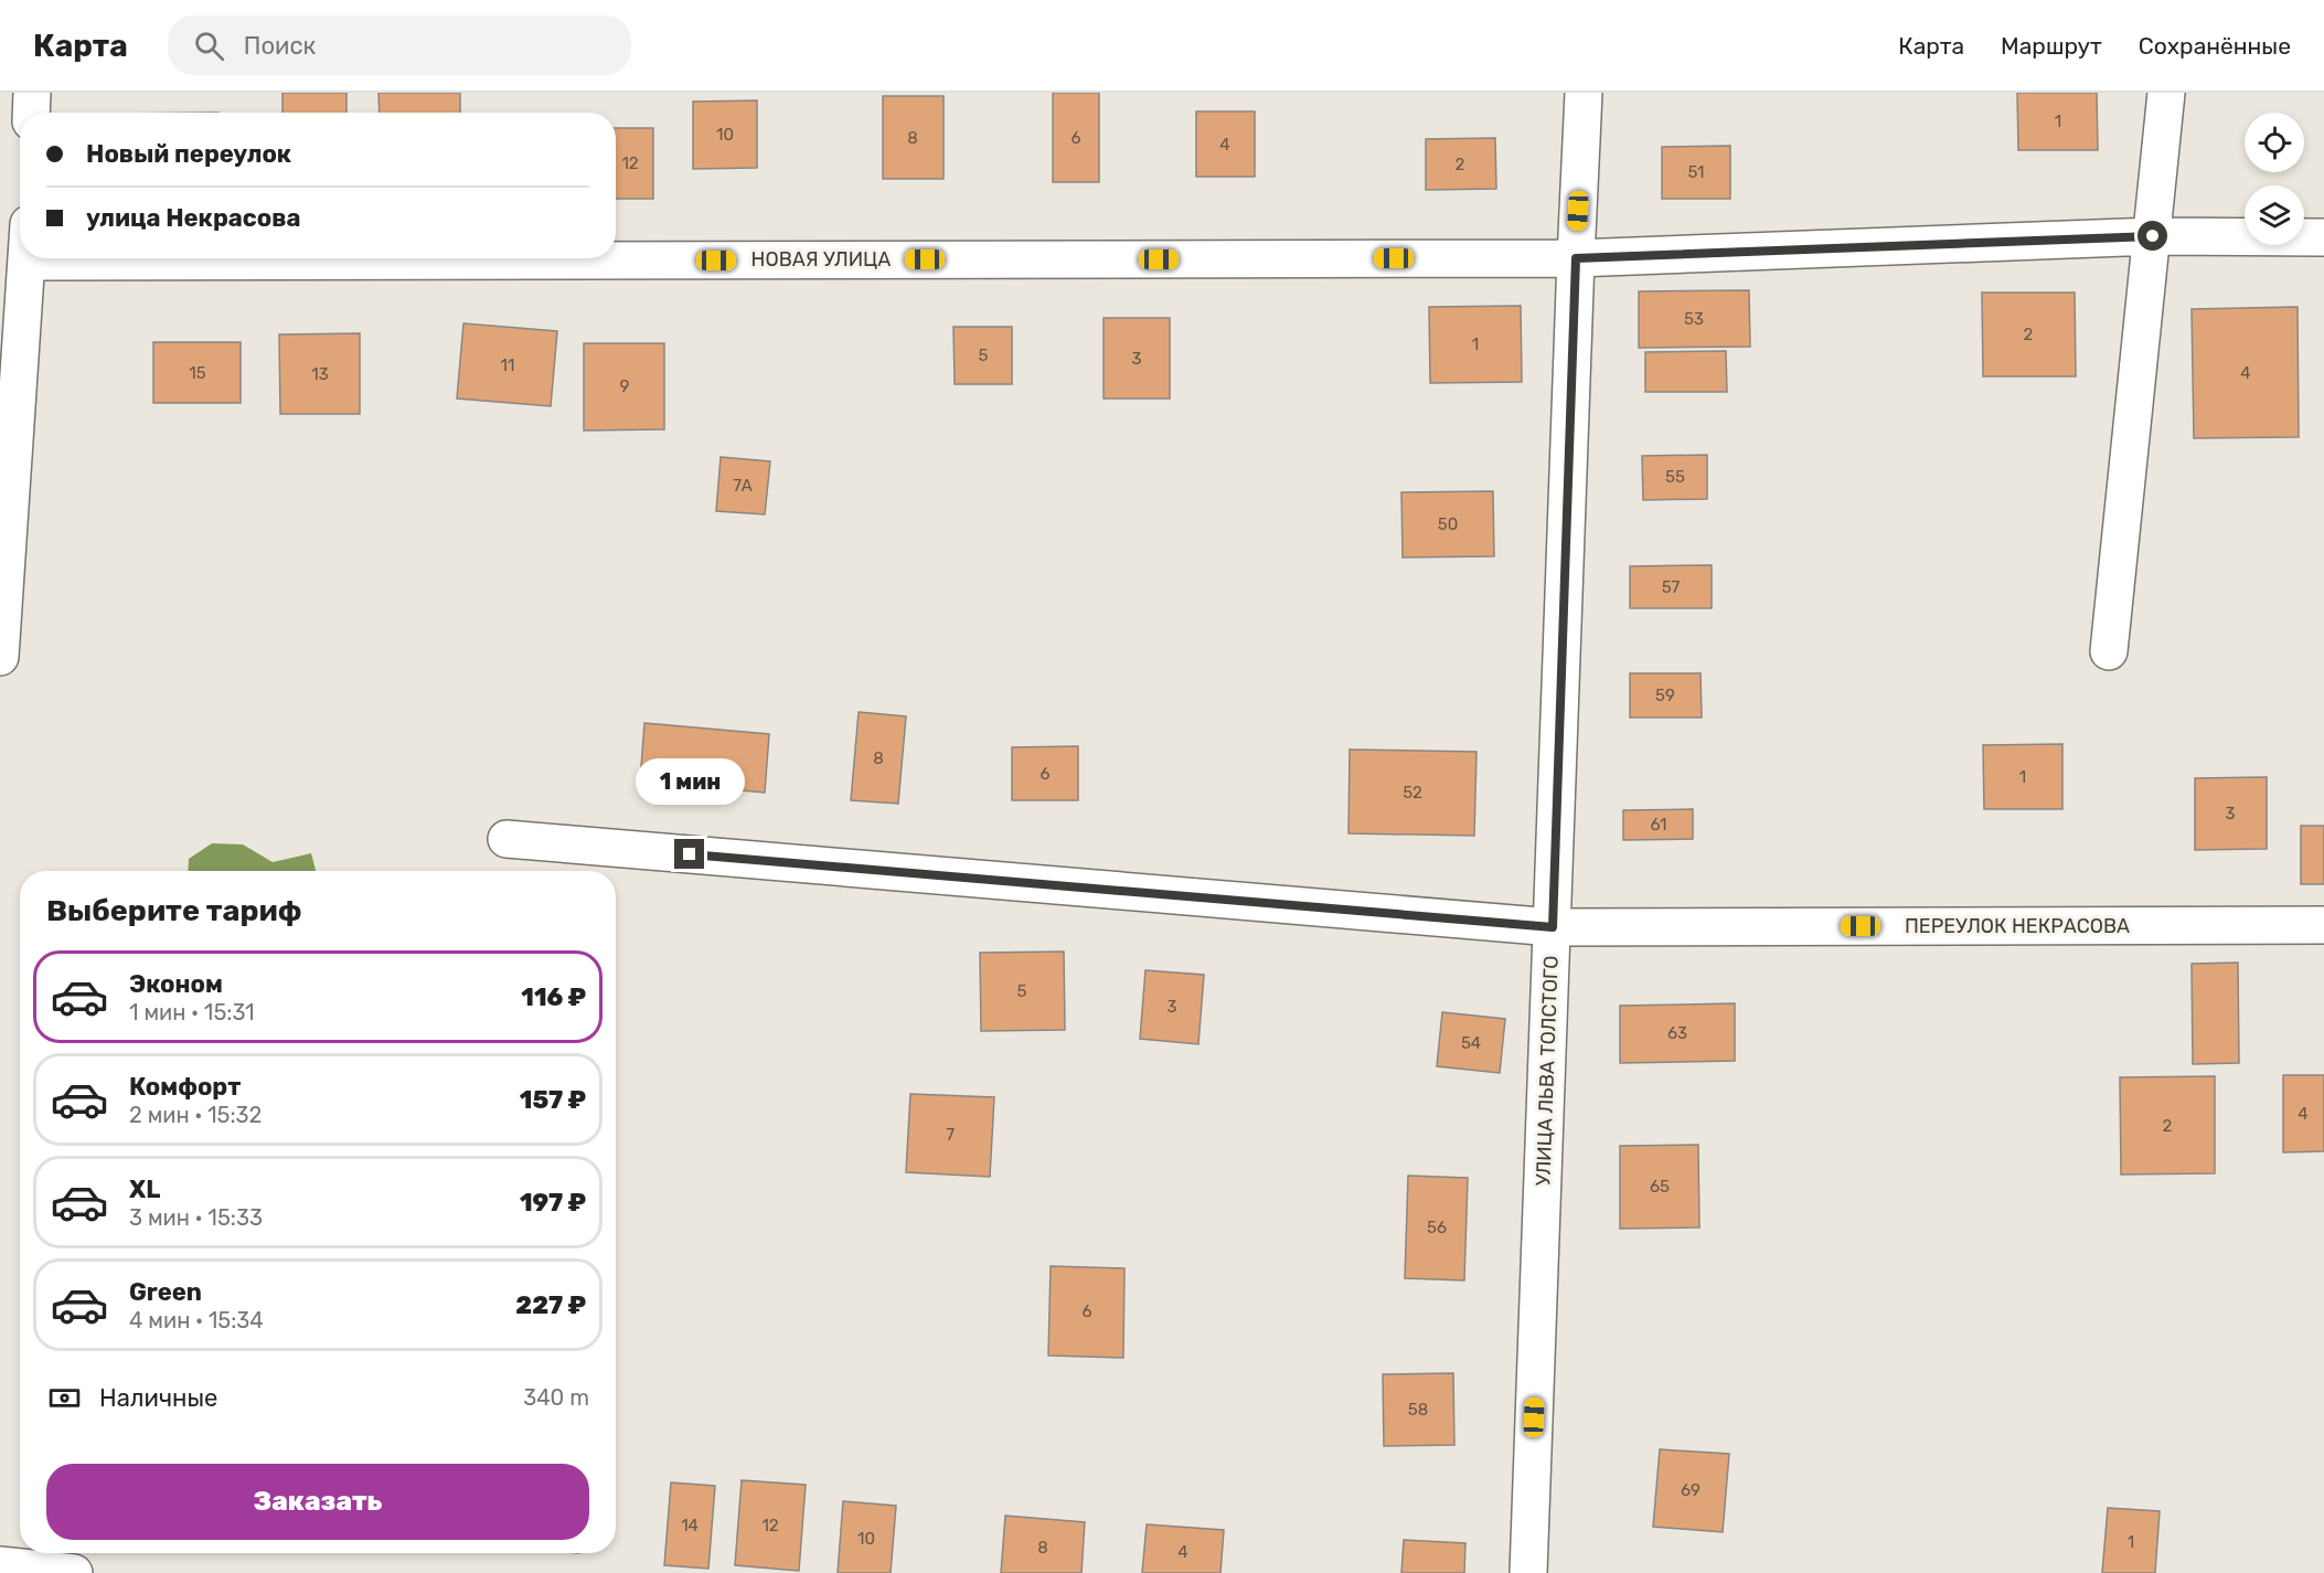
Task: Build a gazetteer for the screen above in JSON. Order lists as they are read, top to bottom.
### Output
{
  "streets": {
    "street": ["НОВАЯ УЛИЦА", "ПЕРЕУЛОК НЕКРАСОВА", "УЛИЦА ЛЬВА ТОЛСТОГО"]
  },
  "crossings": [
    ["НОВАЯ УЛИЦА", "УЛИЦА ЛЬВА ТОЛСТОГО"],
    ["ПЕРЕУЛОК НЕКРАСОВА", "УЛИЦА ЛЬВА ТОЛСТОГО"]
  ],
  "house_numbers": [
    "1",
    "10",
    "8",
    "6",
    "4",
    "12",
    "2",
    "51",
    "53",
    "2",
    "1",
    "5",
    "3",
    "11",
    "15",
    "4",
    "13",
    "9",
    "55",
    "7А",
    "50",
    "57",
    "59",
    "8",
    "6",
    "1",
    "52",
    "3",
    "61",
    "5",
    "3",
    "63",
    "54",
    "4",
    "2",
    "7",
    "65",
    "56",
    "6",
    "58",
    "69",
    "14",
    "12",
    "10",
    "1",
    "8",
    "4"
  ],
  "page": {
    "header": "Карта",
    "search": "Поиск",
    "nav": ["Карта", "Маршрут", "Сохранённые"],
    "banner": ["Новый переулок", "улица Некрасова"],
    "bubble": "1 мин",
    "heading": "Выберите тариф",
    "list": [
      {
        "name": "Эконом",
        "note": "1 мин · 15:31",
        "value": "116 ₽"
      },
      {
        "name": "Комфорт",
        "note": "2 мин · 15:32",
        "value": "157 ₽"
      },
      {
        "name": "XL",
        "note": "3 мин · 15:33",
        "value": "197 ₽"
      },
      {
        "name": "Green",
        "note": "4 мин · 15:34",
        "value": "227 ₽"
      }
    ],
    "pay": ["Наличные", "340 m"],
    "buttons": "Заказать"
  }
}
